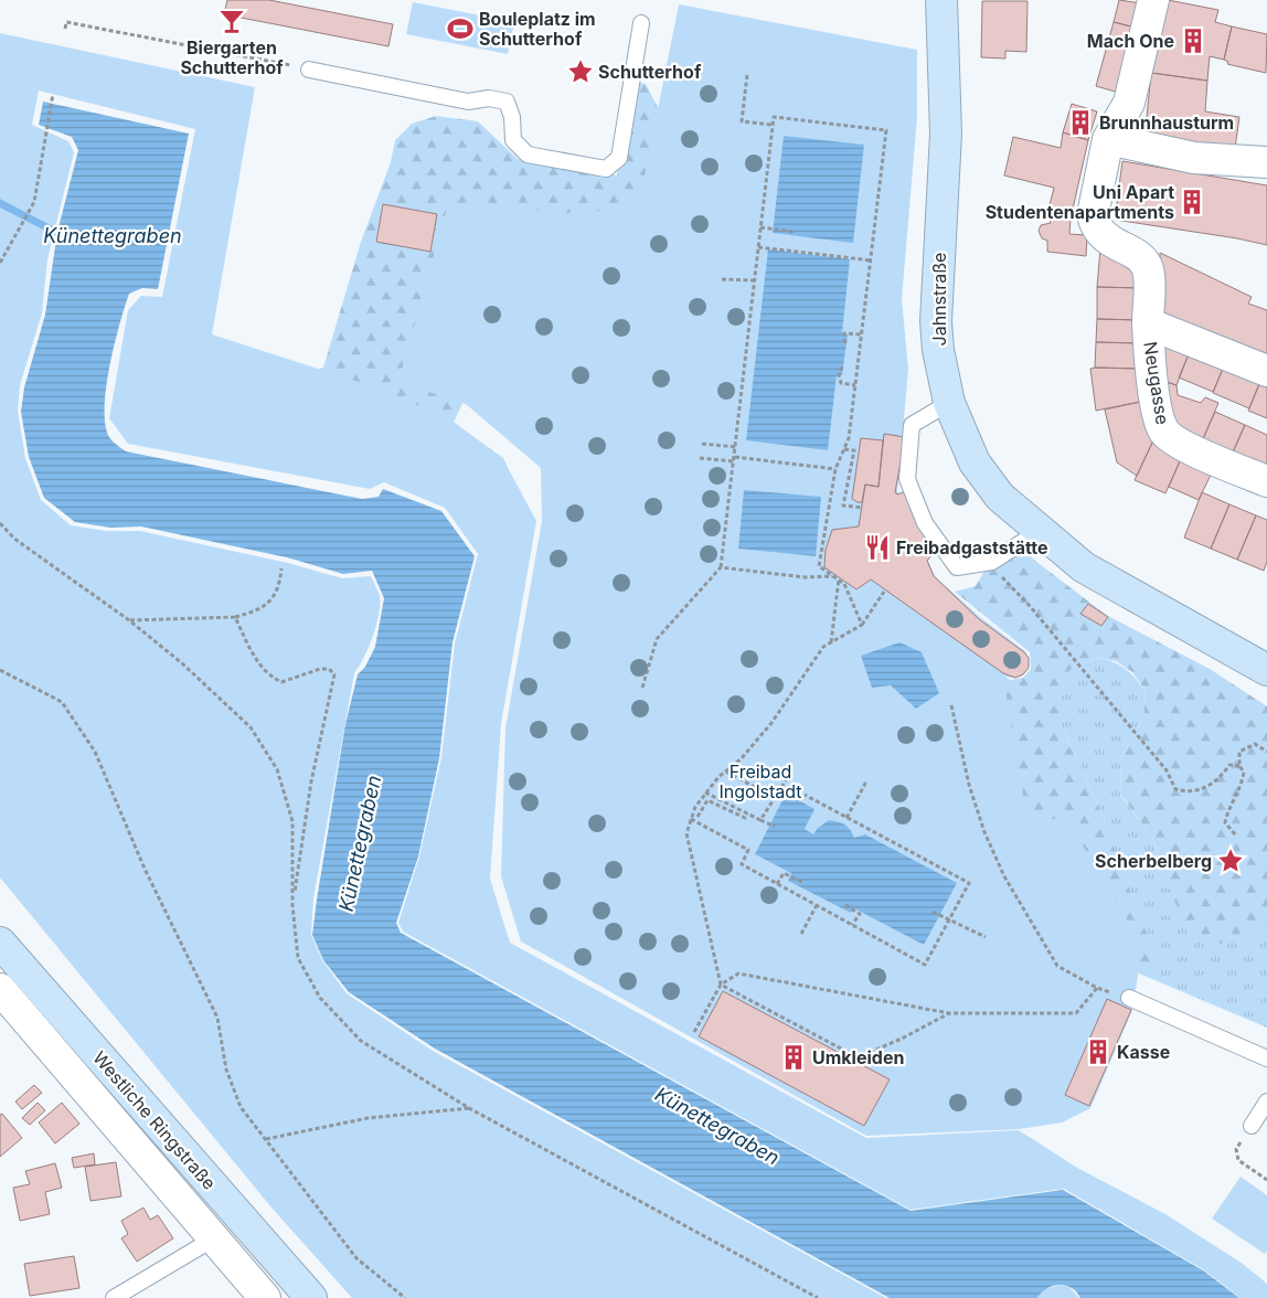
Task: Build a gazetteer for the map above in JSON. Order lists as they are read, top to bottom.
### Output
{
  "streets": {
    "street": ["Jahnstraße", "Neugasse", "Westliche Ringstraße"]
  },
  "water": ["Künettegraben"],
  "parks": ["Freibad Ingolstadt"],
  "places": {
    "bar": ["Biergarten Schutterhof"],
    "sports": ["Bouleplatz im Schutterhof"],
    "building": [
      "Mach One",
      "Brunnhausturm",
      "Uni Apart Studentenapartments",
      "Kasse",
      "Umkleiden"
    ],
    "place": ["Schutterhof", "Scherbelberg"],
    "restaurant": ["Freibadgaststätte"]
  }
}
